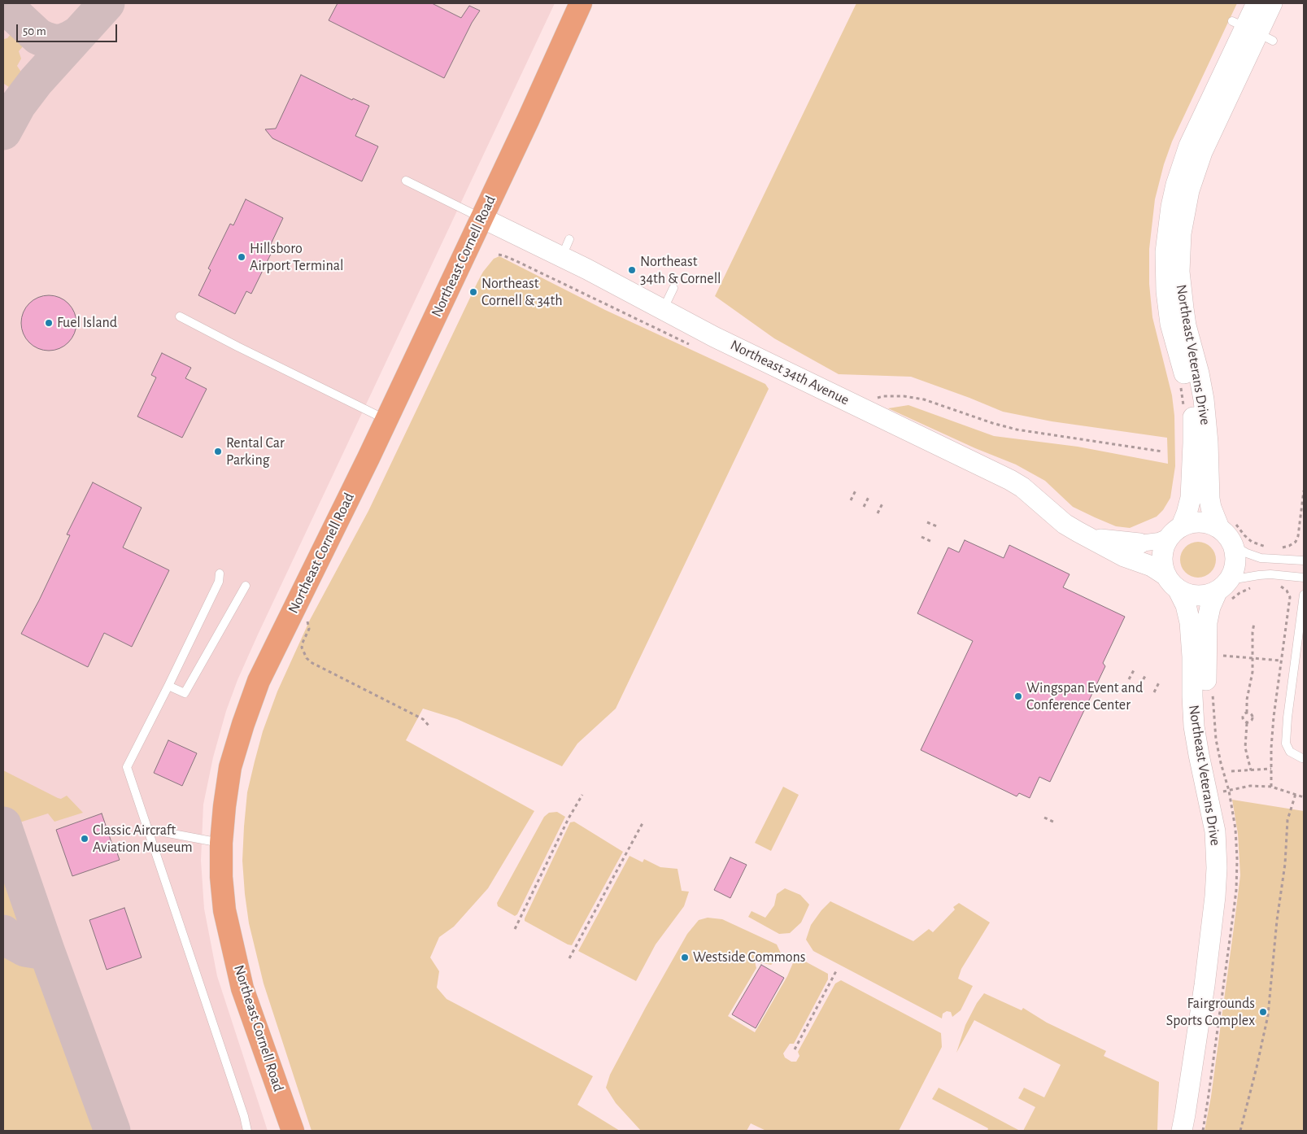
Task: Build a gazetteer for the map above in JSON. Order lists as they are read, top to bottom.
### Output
{
  "streets": {
    "highway": ["Northeast Cornell Road"],
    "street": ["Northeast Veterans Drive", "Northeast 34th Avenue"]
  },
  "crossings": [
    ["Northeast Cornell Road", "Northeast 34th Avenue"],
    ["Northeast Veterans Drive", "Northeast 34th Avenue"]
  ],
  "places": [
    "Hillsboro Airport Terminal",
    "Northeast 34th & Cornell",
    "Northeast Cornell & 34th",
    "Fuel Island",
    "Rental Car Parking",
    "Wingspan Event and Conference Center",
    "Classic Aircraft Aviation Museum",
    "Westside Commons",
    "Fairgrounds Sports Complex"
  ],
  "scale_bar": "50 m"
}
